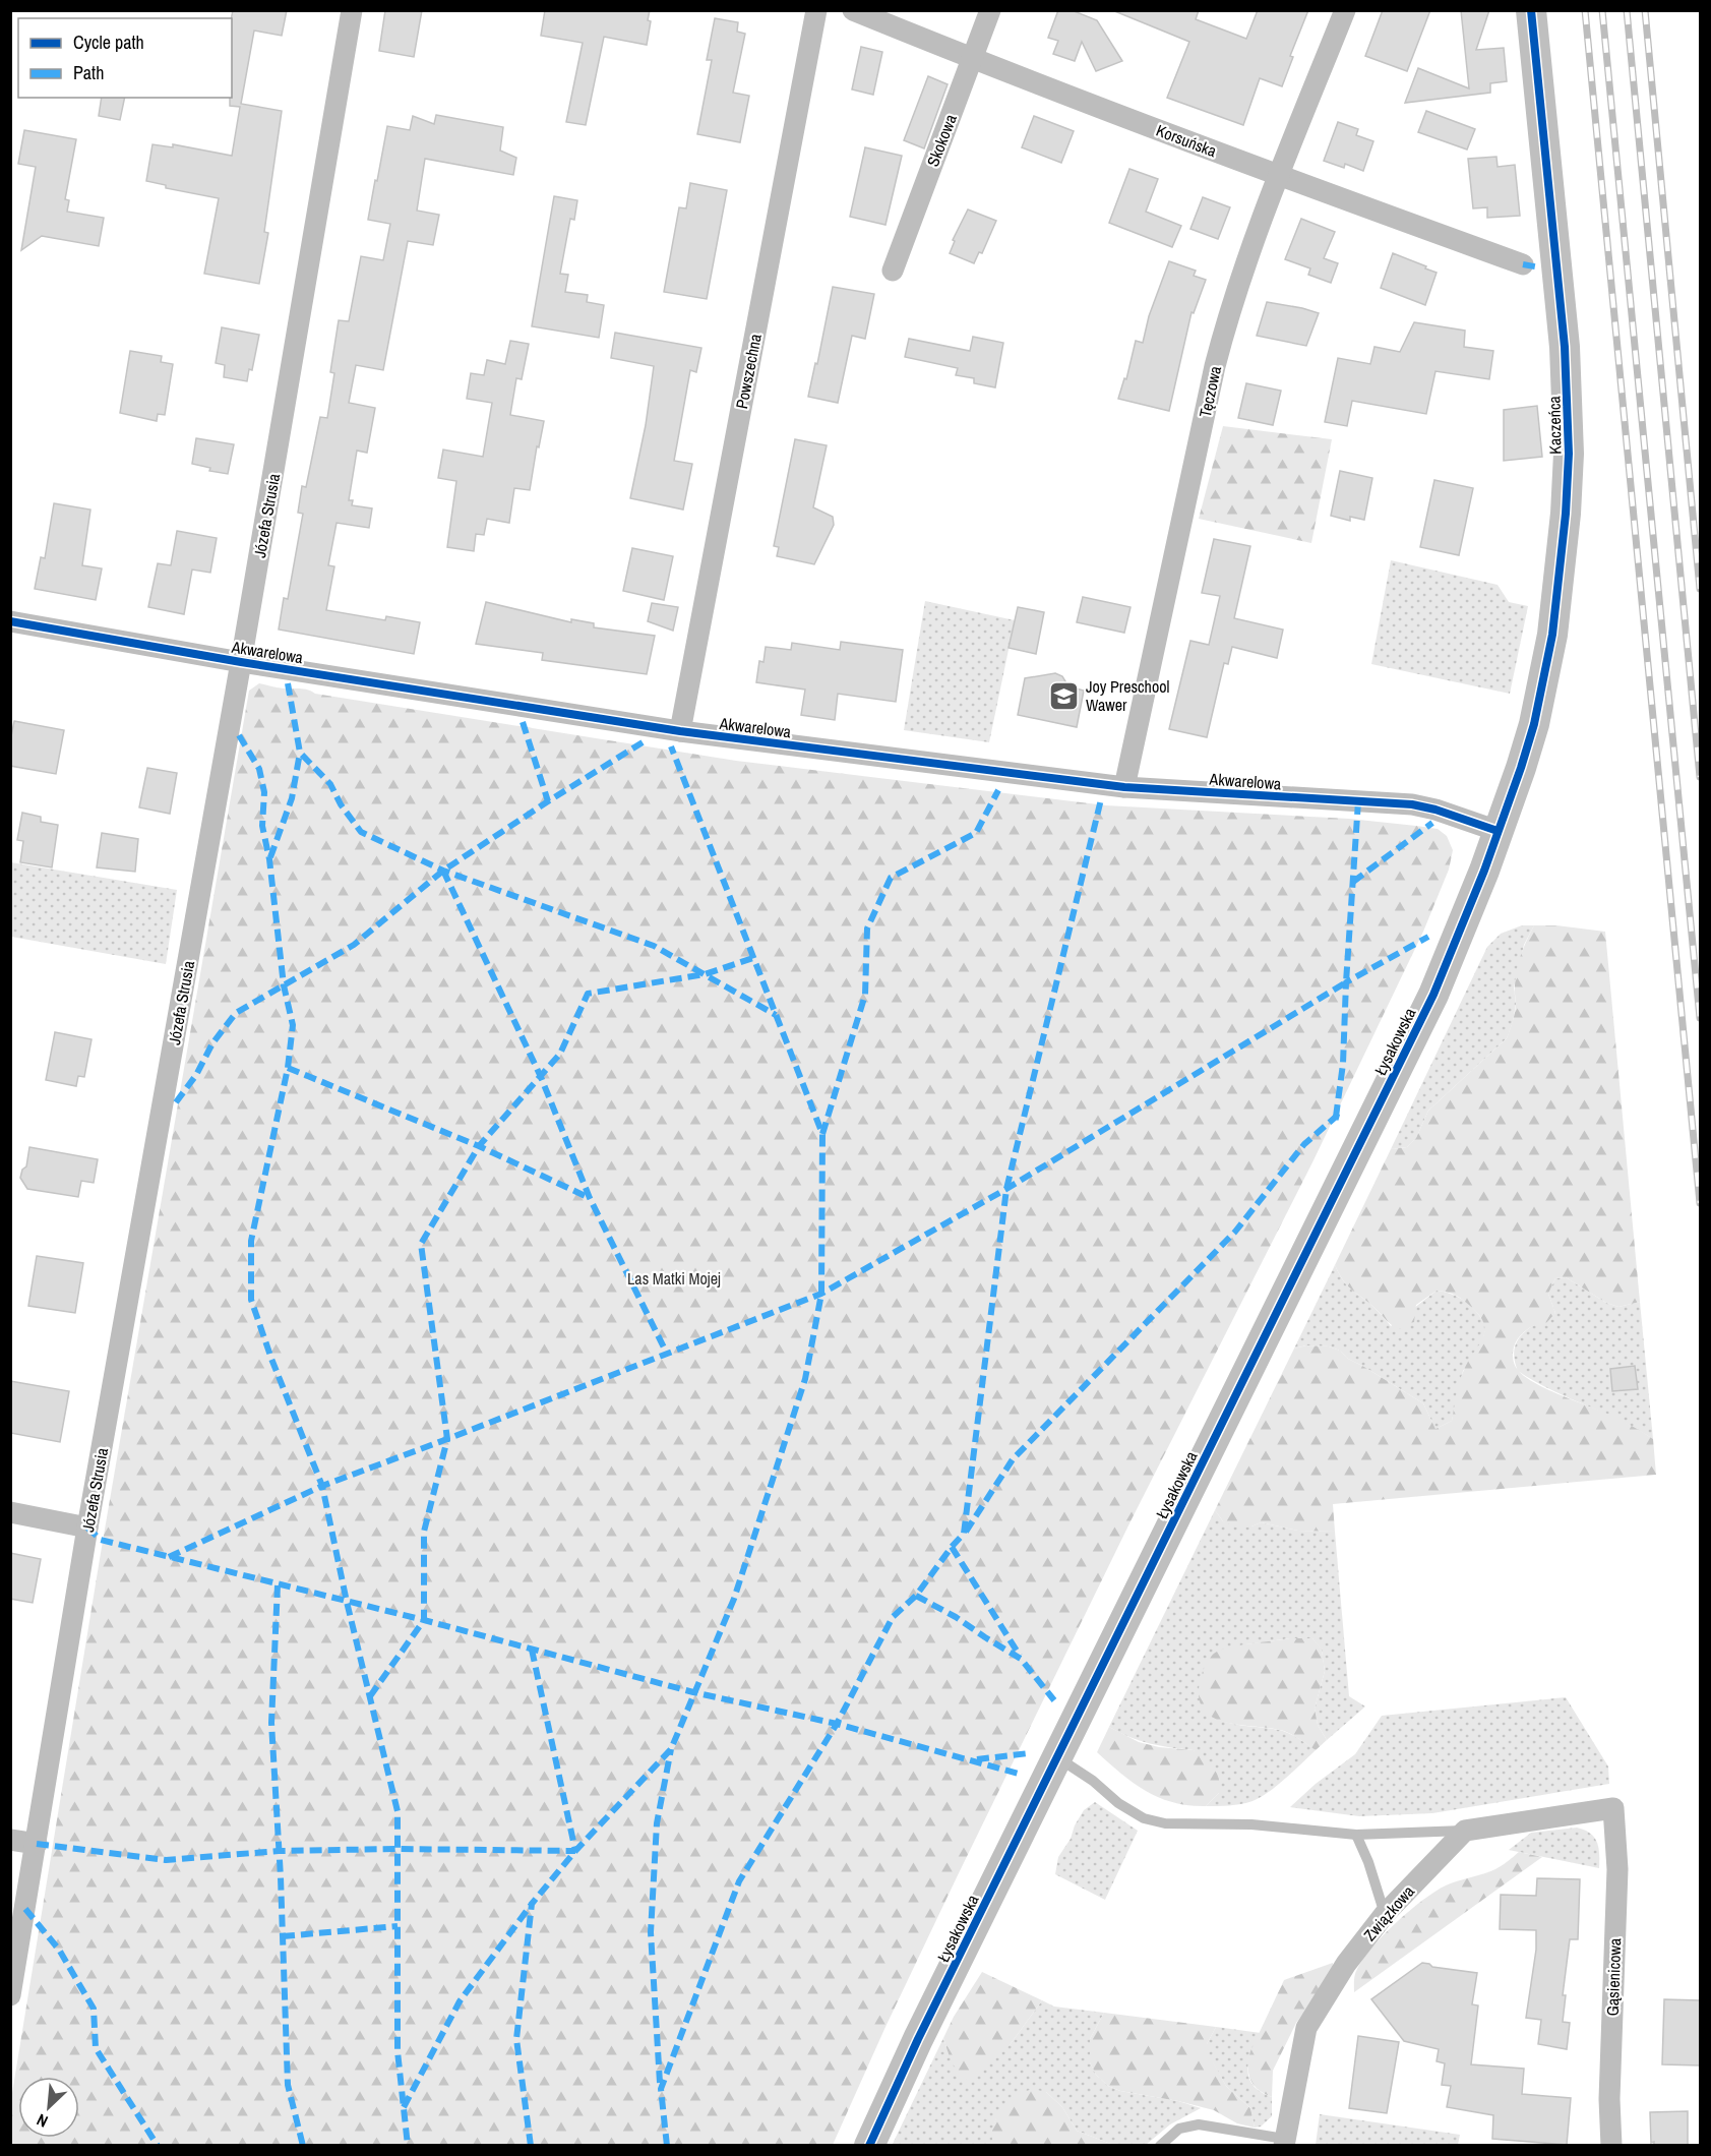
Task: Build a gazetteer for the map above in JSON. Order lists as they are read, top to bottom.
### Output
{
  "streets": {
    "street": [
      "Skokowa",
      "Korsuńska",
      "Powszechna",
      "Tęczowa",
      "Kaczeńca",
      "Józefa Strusia",
      "Akwarelowa",
      "Łysakowska",
      "Związkowa",
      "Gąsienicowa"
    ]
  },
  "crossings": [
    ["Skokowa", "Korsuńska"],
    ["Korsuńska", "Tęczowa"],
    ["Powszechna", "Akwarelowa"],
    ["Tęczowa", "Akwarelowa"],
    ["Kaczeńca", "Akwarelowa"],
    ["Kaczeńca", "Łysakowska"],
    ["Józefa Strusia", "Akwarelowa"],
    ["Akwarelowa", "Łysakowska"],
    ["Związkowa", "Gąsienicowa"]
  ],
  "parks": ["Las Matki Mojej"],
  "places": {
    "school or university": ["Joy Preschool Wawer"]
  },
  "legend": ["Cycle path", "Path"],
  "north": "bottom left"
}
